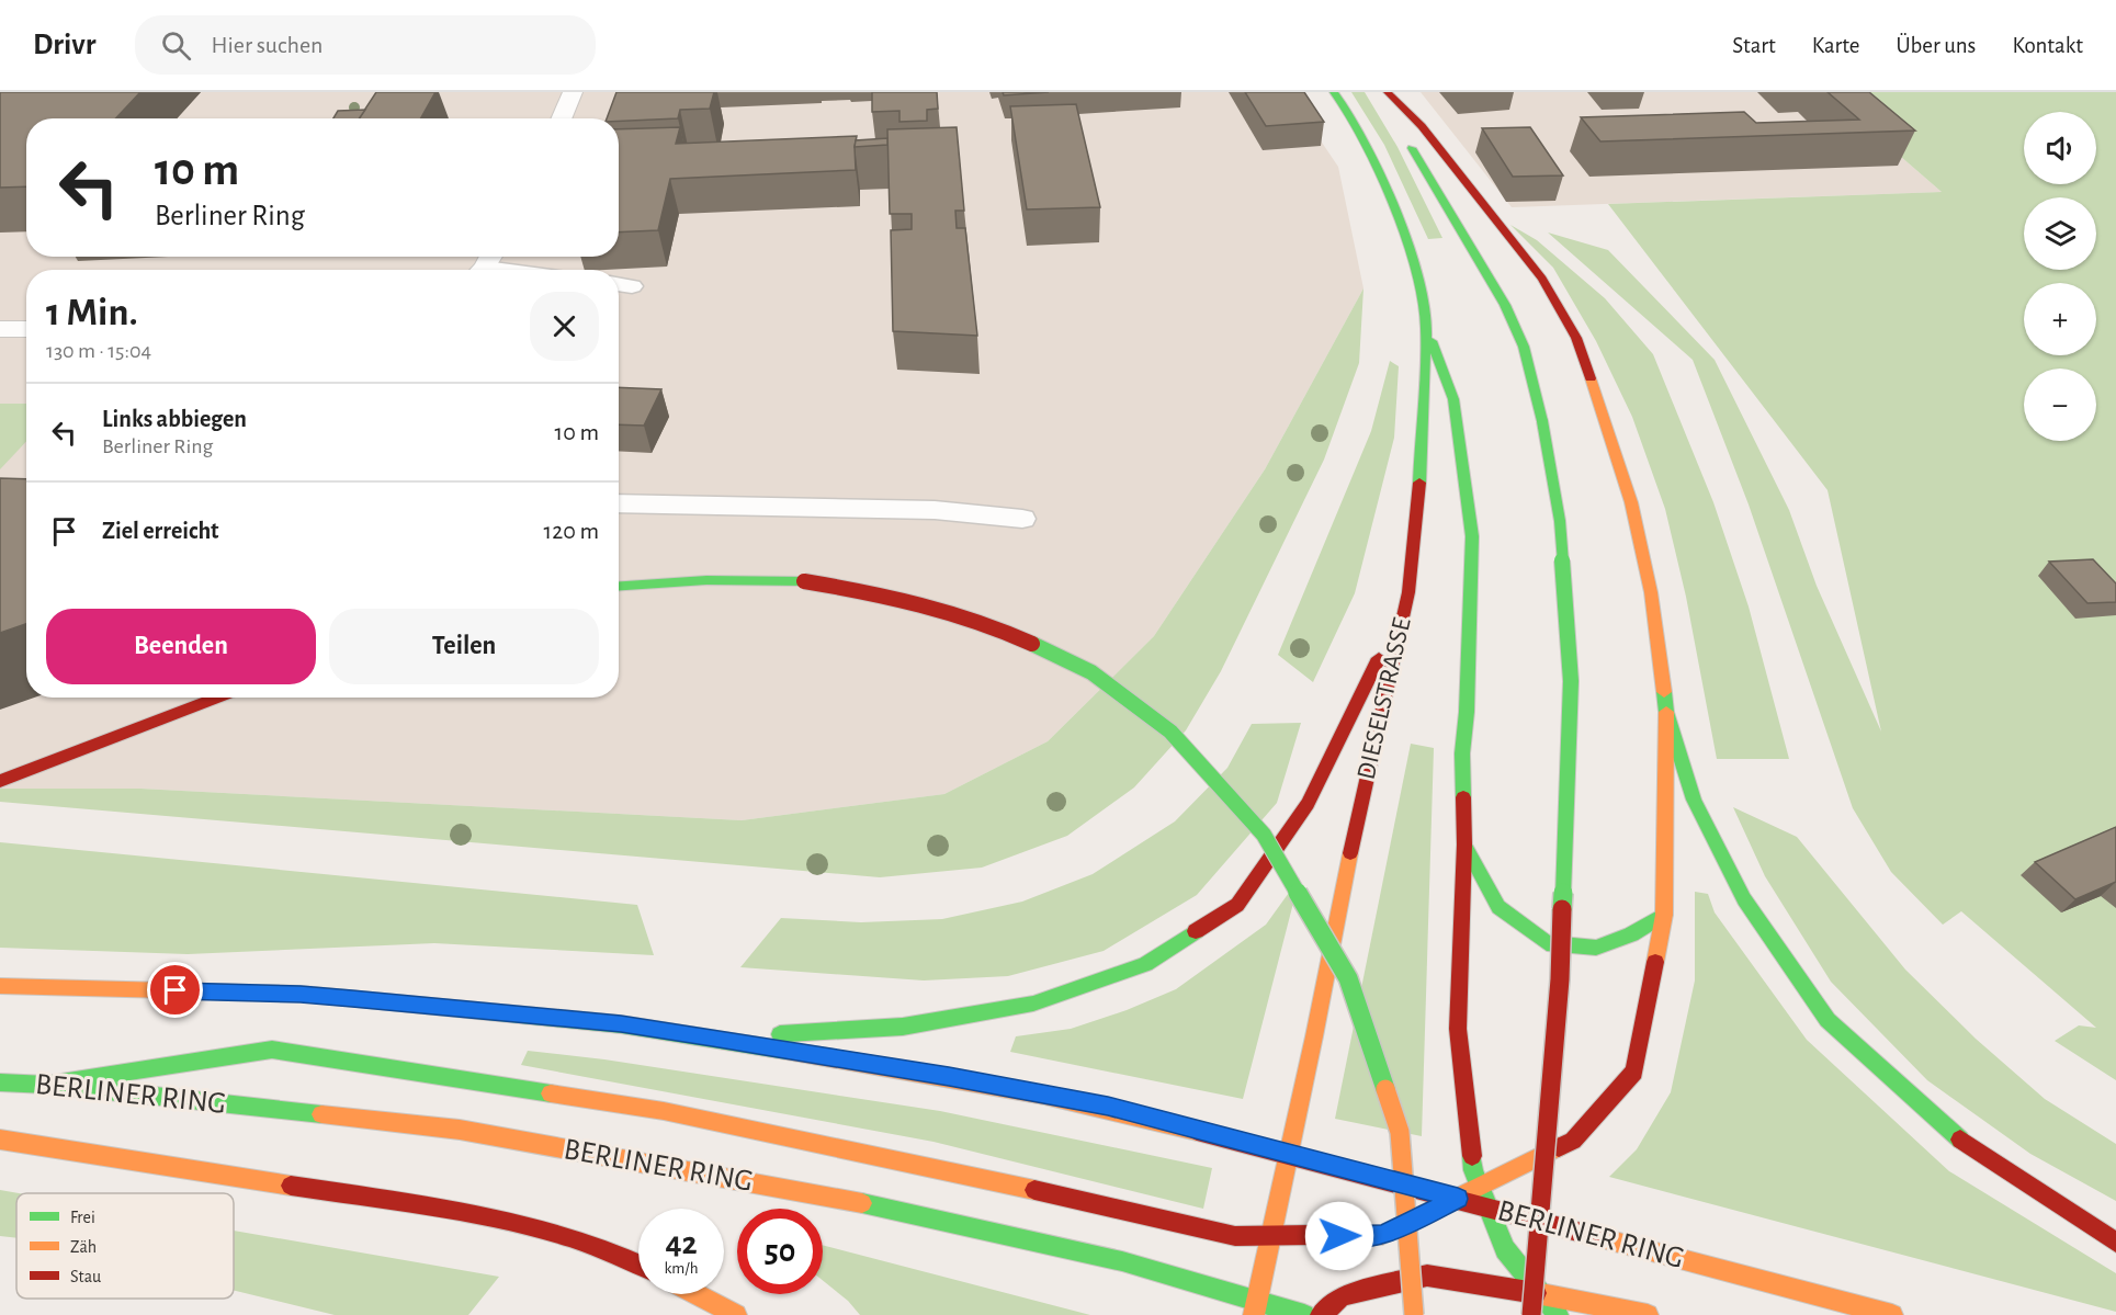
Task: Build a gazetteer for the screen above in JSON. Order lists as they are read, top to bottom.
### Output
{
  "streets": {
    "main road": ["DIESELSTRASSE", "BERLINER RING"]
  },
  "crossings": [
    ["DIESELSTRASSE", "BERLINER RING"]
  ],
  "legend": ["Frei", "Zäh", "Stau"],
  "page": {
    "header": "Drivr",
    "search": "Hier suchen",
    "nav": [
      "Start",
      "Karte",
      "Über uns",
      "Kontakt"
    ],
    "map_buttons": ["+", "−"],
    "turn": ["10 m", "Berliner Ring"],
    "heading": ["1 Min.", "130 m · 15:04"],
    "list": [
      {
        "name": "Links abbiegen",
        "note": "Berliner Ring",
        "value": "10 m"
      },
      {
        "name": "Ziel erreicht",
        "value": "120 m"
      }
    ],
    "buttons": ["Beenden", "Teilen"],
    "speed": "42 km/h",
    "limit": "50"
  }
}
